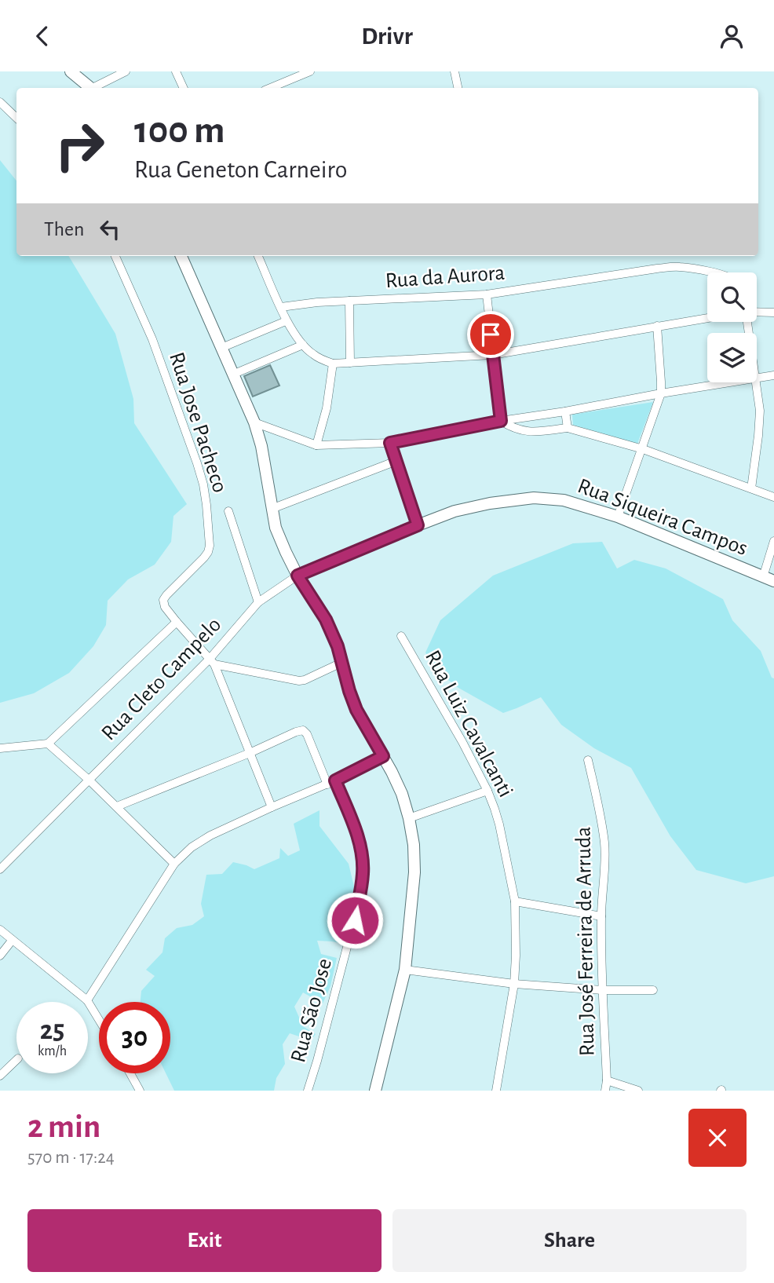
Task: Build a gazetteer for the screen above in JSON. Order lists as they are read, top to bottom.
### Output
{
  "streets": {
    "main road": ["Rua Siqueira Campos"],
    "street": [
      "Rua da Aurora",
      "Rua Jose Pacheco",
      "Rua Cleto Campelo",
      "Rua Luiz Cavalcanti",
      "Rua José Ferreira de Arruda",
      "Rua São Jose"
    ]
  },
  "crossings": [
    ["Rua Siqueira Campos", "Rua Cleto Campelo"]
  ],
  "page": {
    "header": "Drivr",
    "turn": ["100 m", "Rua Geneton Carneiro"],
    "then": "Then",
    "speed": "25 km/h",
    "limit": "30",
    "heading": ["2 min", "570 m · 17:24"],
    "buttons": ["Exit", "Share"]
  }
}
